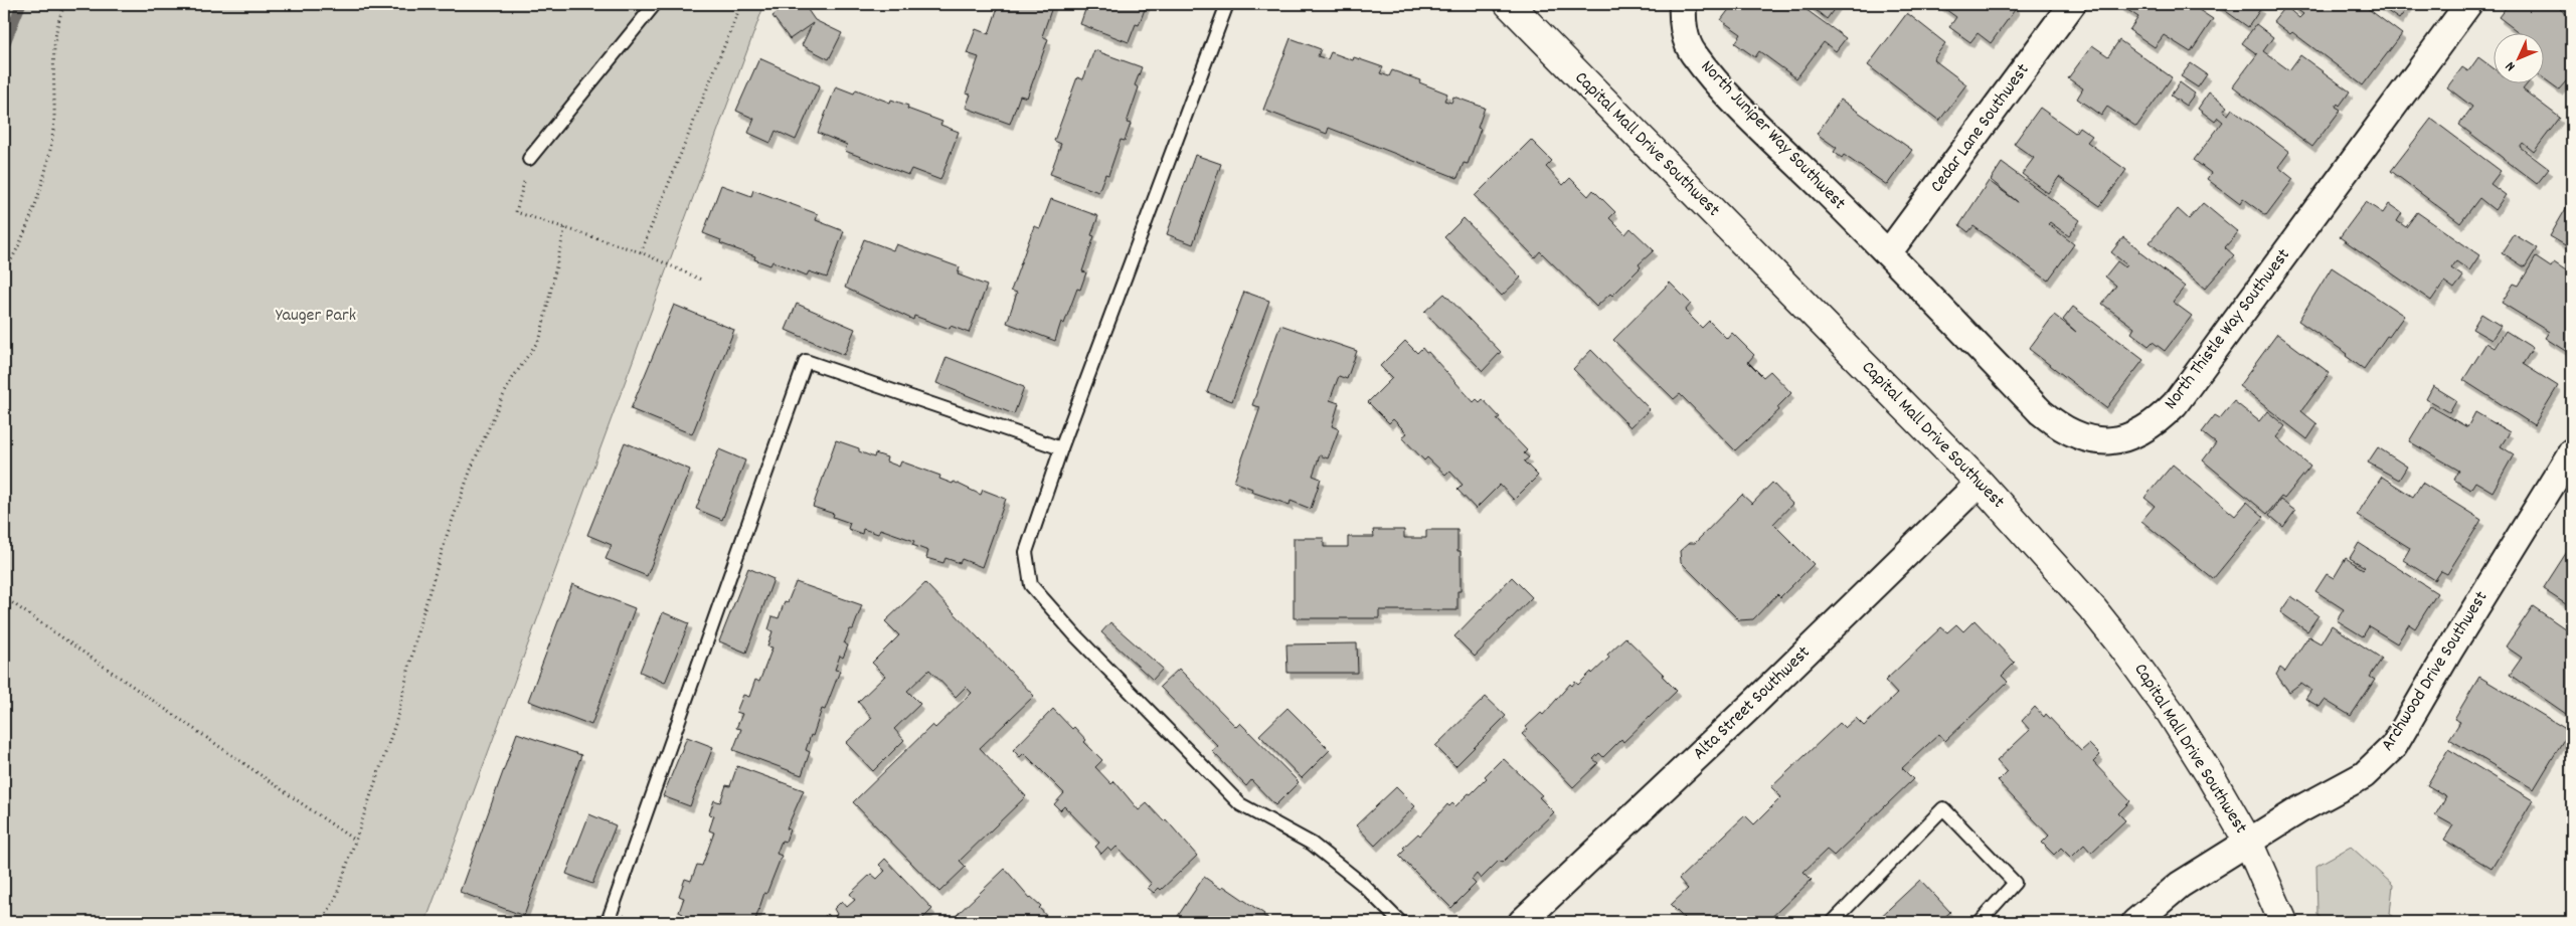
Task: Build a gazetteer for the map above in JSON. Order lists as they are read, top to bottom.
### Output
{
  "streets": {
    "street": [
      "Cedar Lane Southwest",
      "North Juniper Way Southwest",
      "Capital Mall Drive Southwest",
      "North Thistle Way Southwest",
      "Archwood Drive Southwest",
      "Alta Street Southwest"
    ]
  },
  "crossings": [
    ["Cedar Lane Southwest", "North Juniper Way Southwest"],
    ["Cedar Lane Southwest", "North Thistle Way Southwest"],
    ["North Juniper Way Southwest", "North Thistle Way Southwest"],
    ["Capital Mall Drive Southwest", "Archwood Drive Southwest"],
    ["Capital Mall Drive Southwest", "Alta Street Southwest"]
  ],
  "parks": ["Yauger Park"],
  "north": "bottom left"
}
